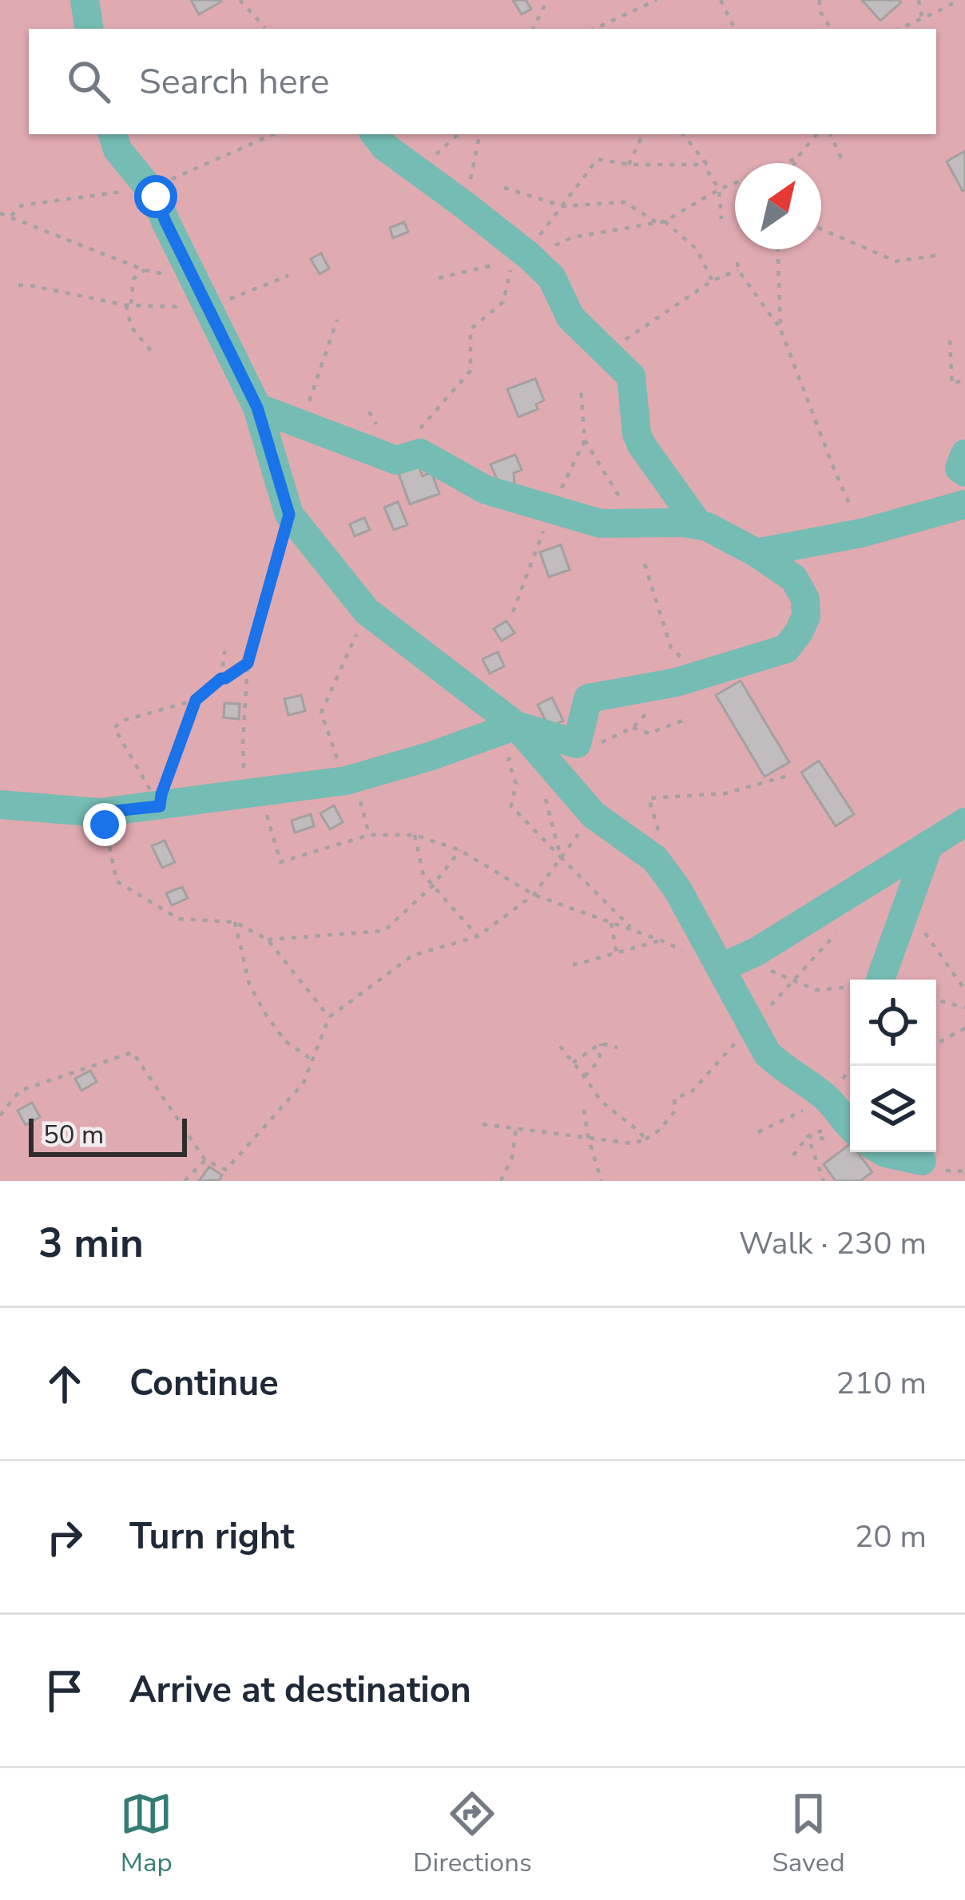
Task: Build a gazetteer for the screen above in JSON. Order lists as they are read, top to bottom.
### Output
{
  "scale_bar": "50 m",
  "north": "top right",
  "page": {
    "search": "Search here",
    "scale": "50 m",
    "heading": ["3 min", "Walk · 230 m"],
    "list": [
      ["Continue", "210 m"],
      ["Turn right", "20 m"],
      "Arrive at destination"
    ],
    "nav": ["Map", "Directions", "Saved"]
  }
}
